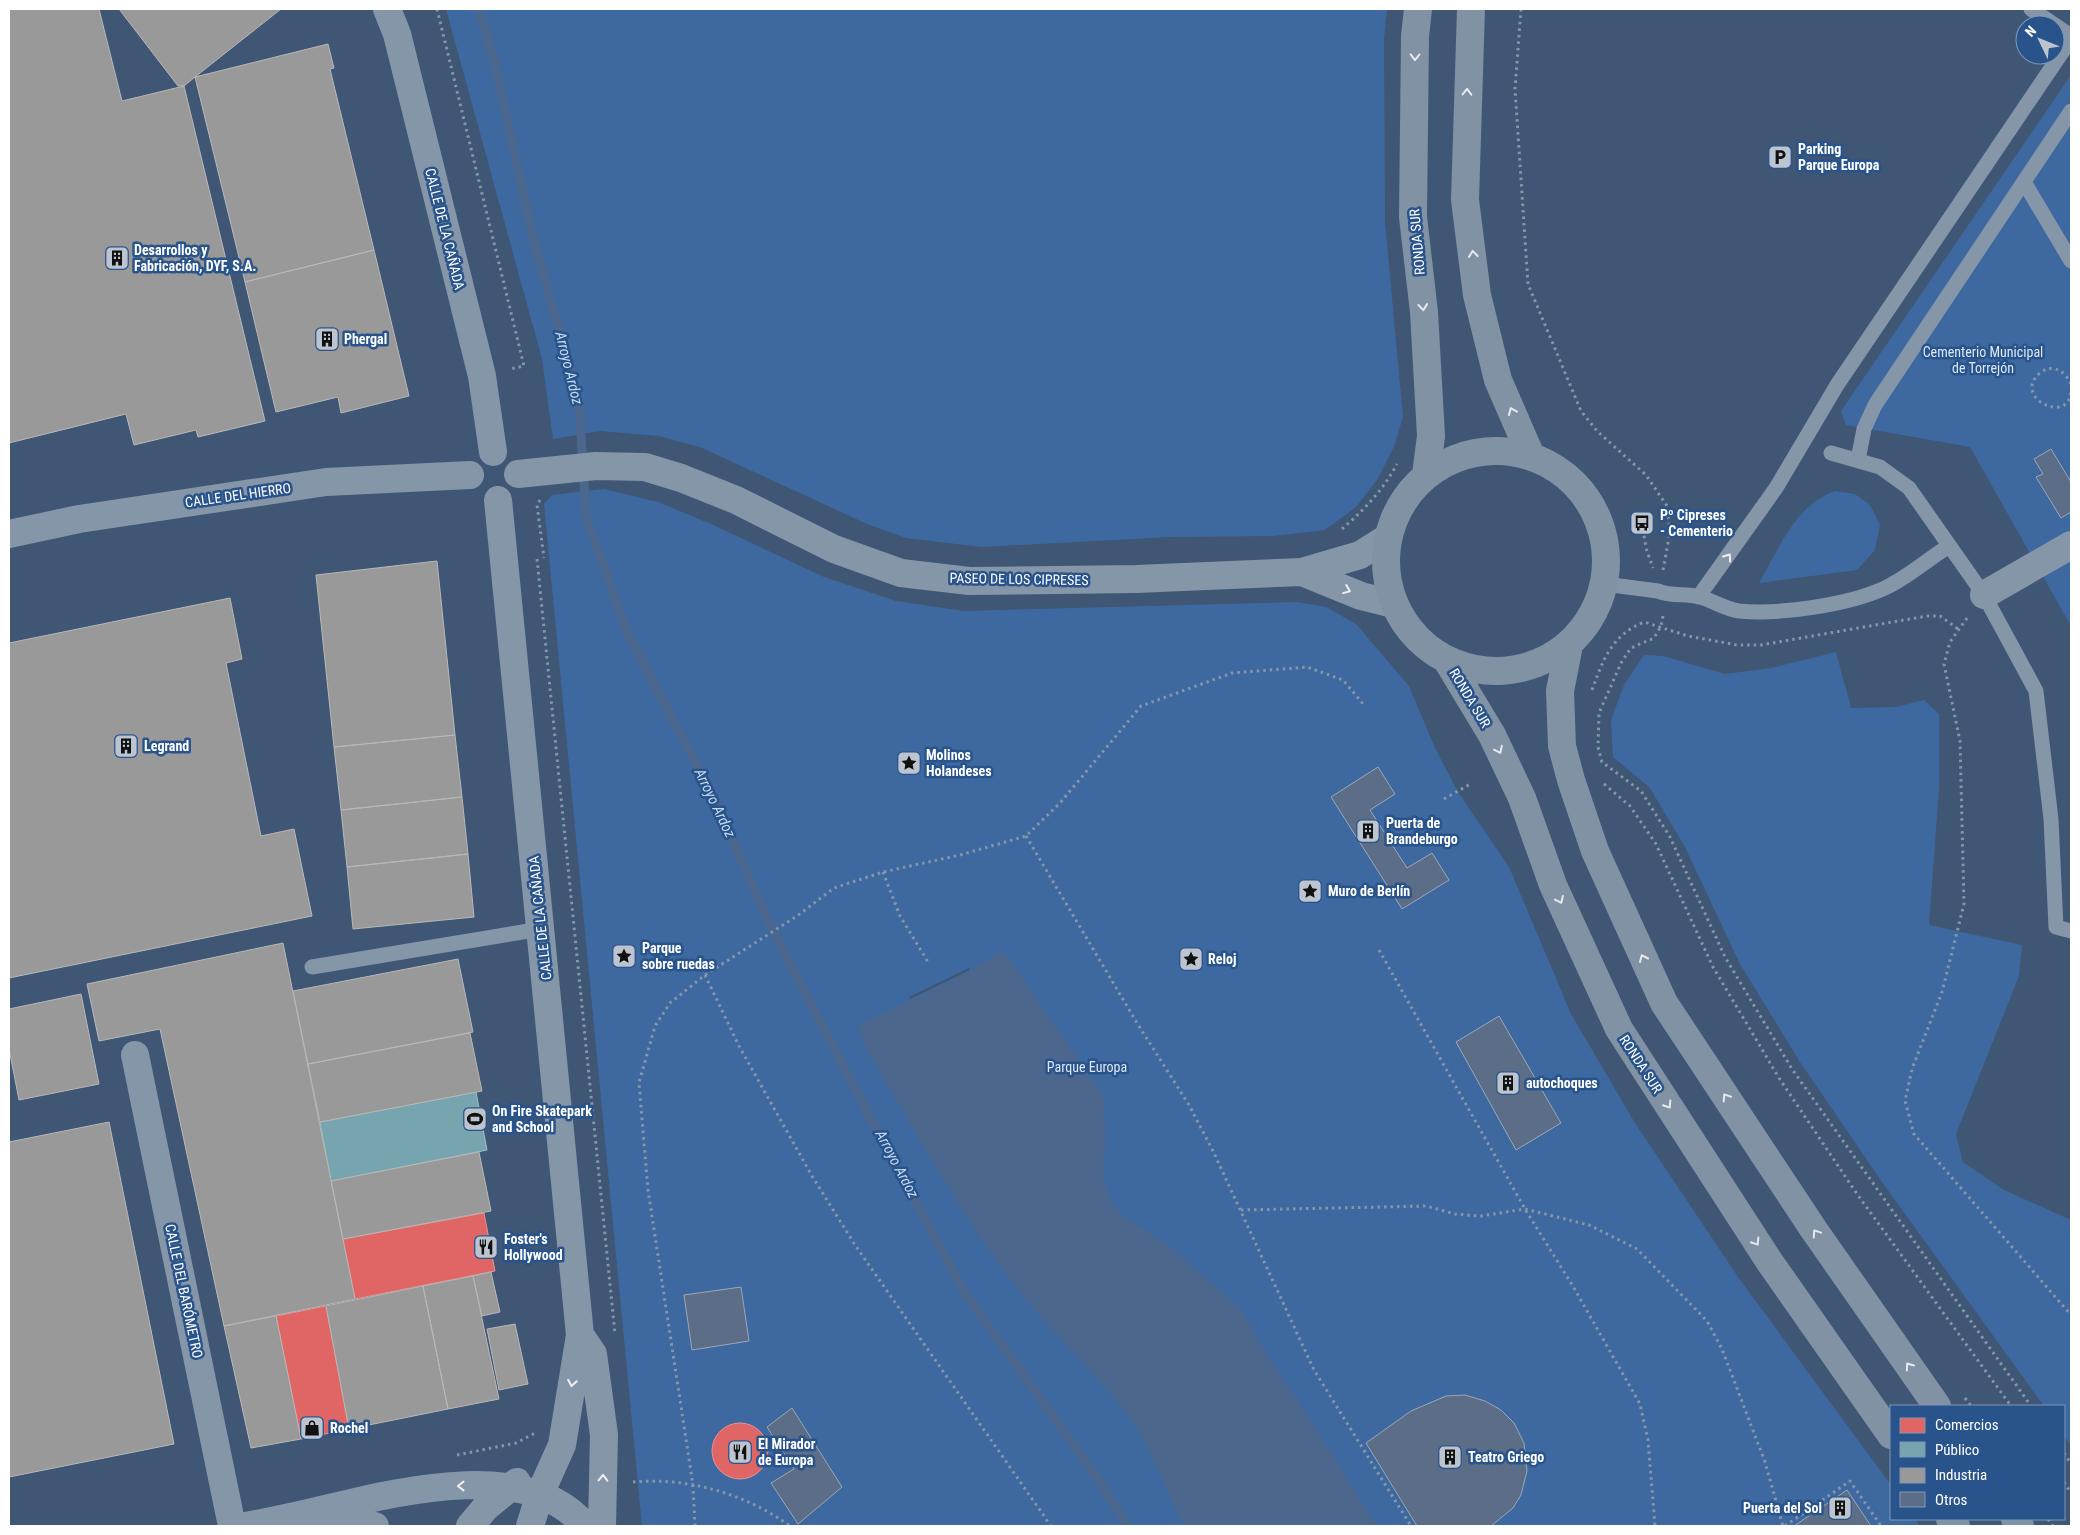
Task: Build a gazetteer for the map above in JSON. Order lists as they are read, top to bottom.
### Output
{
  "streets": {
    "main road": ["RONDA SUR"],
    "street": [
      "CALLE DE LA CAÑADA",
      "CALLE DEL HIERRO",
      "PASEO DE LOS CIPRESES",
      "CALLE DEL BARÓMETRO"
    ]
  },
  "crossings": [
    ["CALLE DE LA CAÑADA", "CALLE DEL HIERRO"],
    ["CALLE DE LA CAÑADA", "PASEO DE LOS CIPRESES"],
    ["RONDA SUR", "PASEO DE LOS CIPRESES"],
    ["CALLE DEL HIERRO", "PASEO DE LOS CIPRESES"]
  ],
  "water": ["Arroyo Ardoz"],
  "parks": ["Cementerio Municipal de Torrejón", "Parque Europa"],
  "places": {
    "parking": ["Parking Parque Europa"],
    "building": [
      "Desarrollos y Fabricación, DYF, S.A.",
      "Phergal",
      "Legrand",
      "Puerta de Brandeburgo",
      "autochoques",
      "Teatro Griego",
      "Puerta del Sol"
    ],
    "bus stop": ["Pº Cipreses - Cementerio"],
    "place": [
      "Molinos Holandeses",
      "Muro de Berlín",
      "Parque sobre ruedas",
      "Reloj"
    ],
    "sports": ["On Fire Skatepark and School"],
    "restaurant": ["Foster's Hollywood", "El Mirador de Europa"],
    "shop": ["Rochel"]
  },
  "legend": [
    "Comercios",
    "Público",
    "Industria",
    "Otros"
  ],
  "north": "top left"
}
